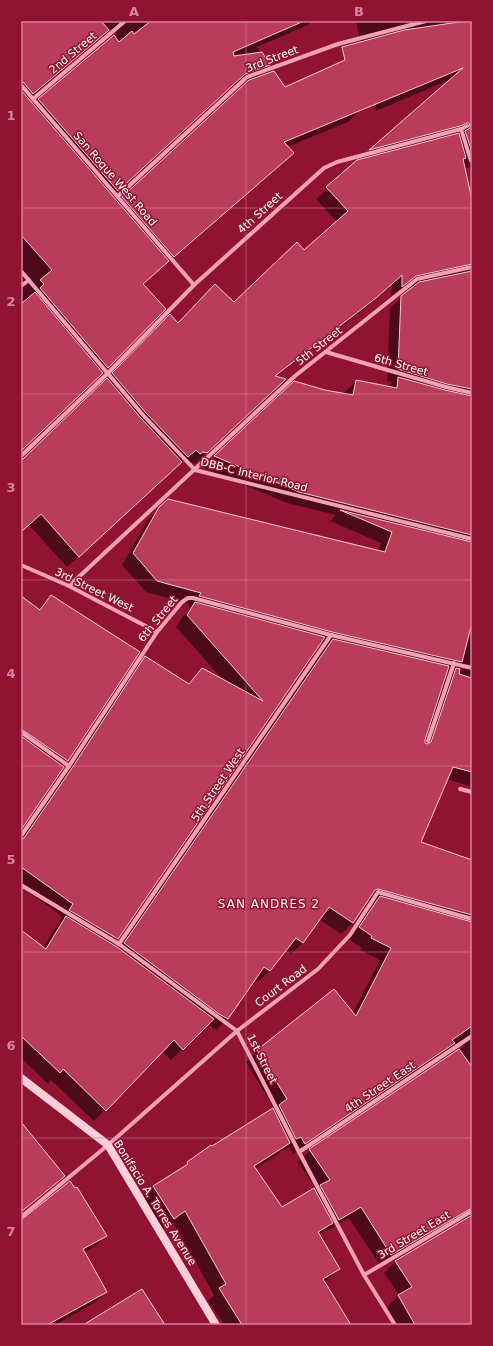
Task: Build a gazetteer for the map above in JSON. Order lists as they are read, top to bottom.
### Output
{
  "streets": {
    "street": [
      "2nd Street",
      "3rd Street",
      "San Roque West Road",
      "4th Street",
      "5th Street",
      "6th Street",
      "DBB-C Interior Road",
      "3rd Street West",
      "5th Street West",
      "Court Road",
      "1st Street",
      "4th Street East",
      "Bonifacio A. Torres Avenue",
      "3rd Street East"
    ]
  },
  "crossings": [
    ["2nd Street", "San Roque West Road"],
    ["3rd Street", "San Roque West Road"],
    ["San Roque West Road", "4th Street"],
    ["4th Street", "DBB-C Interior Road"],
    ["5th Street", "6th Street"],
    ["5th Street", "DBB-C Interior Road"],
    ["6th Street", "3rd Street West"],
    ["6th Street", "5th Street West"],
    ["5th Street West", "1st Street"],
    ["Court Road", "1st Street"],
    ["Court Road", "Bonifacio A. Torres Avenue"],
    ["1st Street", "4th Street East"],
    ["1st Street", "3rd Street East"]
  ],
  "districts": ["SAN ANDRES 2"],
  "grid": {
    "columns": ["A", "B"],
    "rows": [
      "1",
      "2",
      "3",
      "4",
      "5",
      "6",
      "7"
    ]
  }
}
